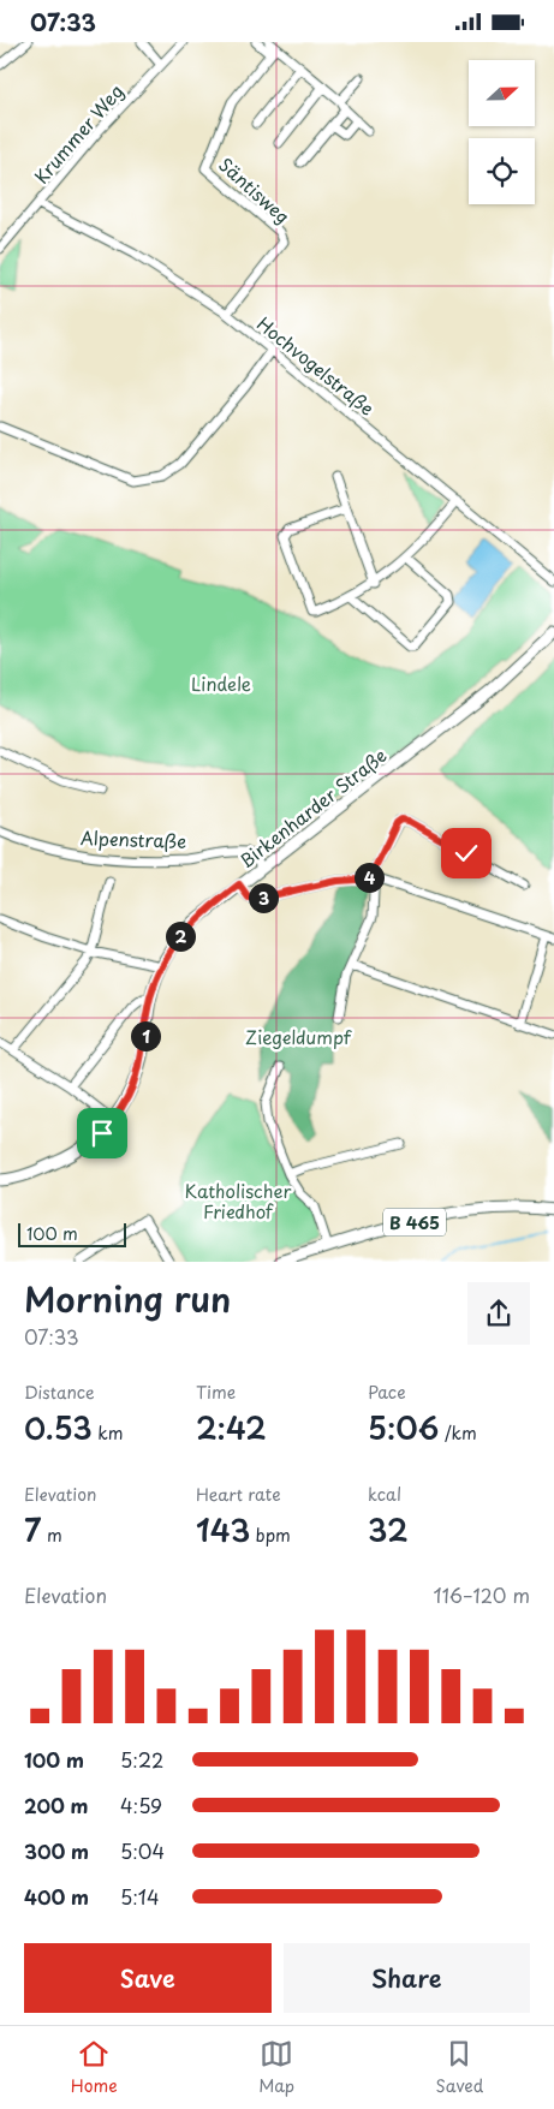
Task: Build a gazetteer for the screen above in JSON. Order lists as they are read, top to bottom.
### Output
{
  "streets": {
    "main road": ["Birkenharder Straße", "B 465"],
    "street": [
      "Krummer Weg",
      "Säntisweg",
      "Hochvogelstraße",
      "Alpenstraße"
    ]
  },
  "crossings": [
    ["Krummer Weg", "Hochvogelstraße"],
    ["Säntisweg", "Hochvogelstraße"],
    ["Birkenharder Straße", "Alpenstraße"]
  ],
  "parks": ["Lindele", "Ziegeldumpf", "Katholischer Friedhof"],
  "scale_bar": "100 m",
  "north": "right",
  "page": {
    "status": "07:33",
    "pins": [
      "4",
      "3",
      "2",
      "1"
    ],
    "scale": "100 m",
    "heading": ["Morning run", "07:33"],
    "stats": [
      ["Distance", "0.53 km"],
      ["Time", "2:42"],
      ["Pace", "5:06 /km"],
      ["Elevation", "7 m"],
      ["Heart rate", "143 bpm"],
      ["kcal", "32"]
    ],
    "chart": ["Elevation", "116–120 m"],
    "list": [
      {
        "name": "100 m",
        "note": "5:22"
      },
      {
        "name": "200 m",
        "note": "4:59"
      },
      {
        "name": "300 m",
        "note": "5:04"
      },
      {
        "name": "400 m",
        "note": "5:14"
      }
    ],
    "buttons": ["Save", "Share"],
    "tabs": ["Home", "Map", "Saved"]
  }
}
